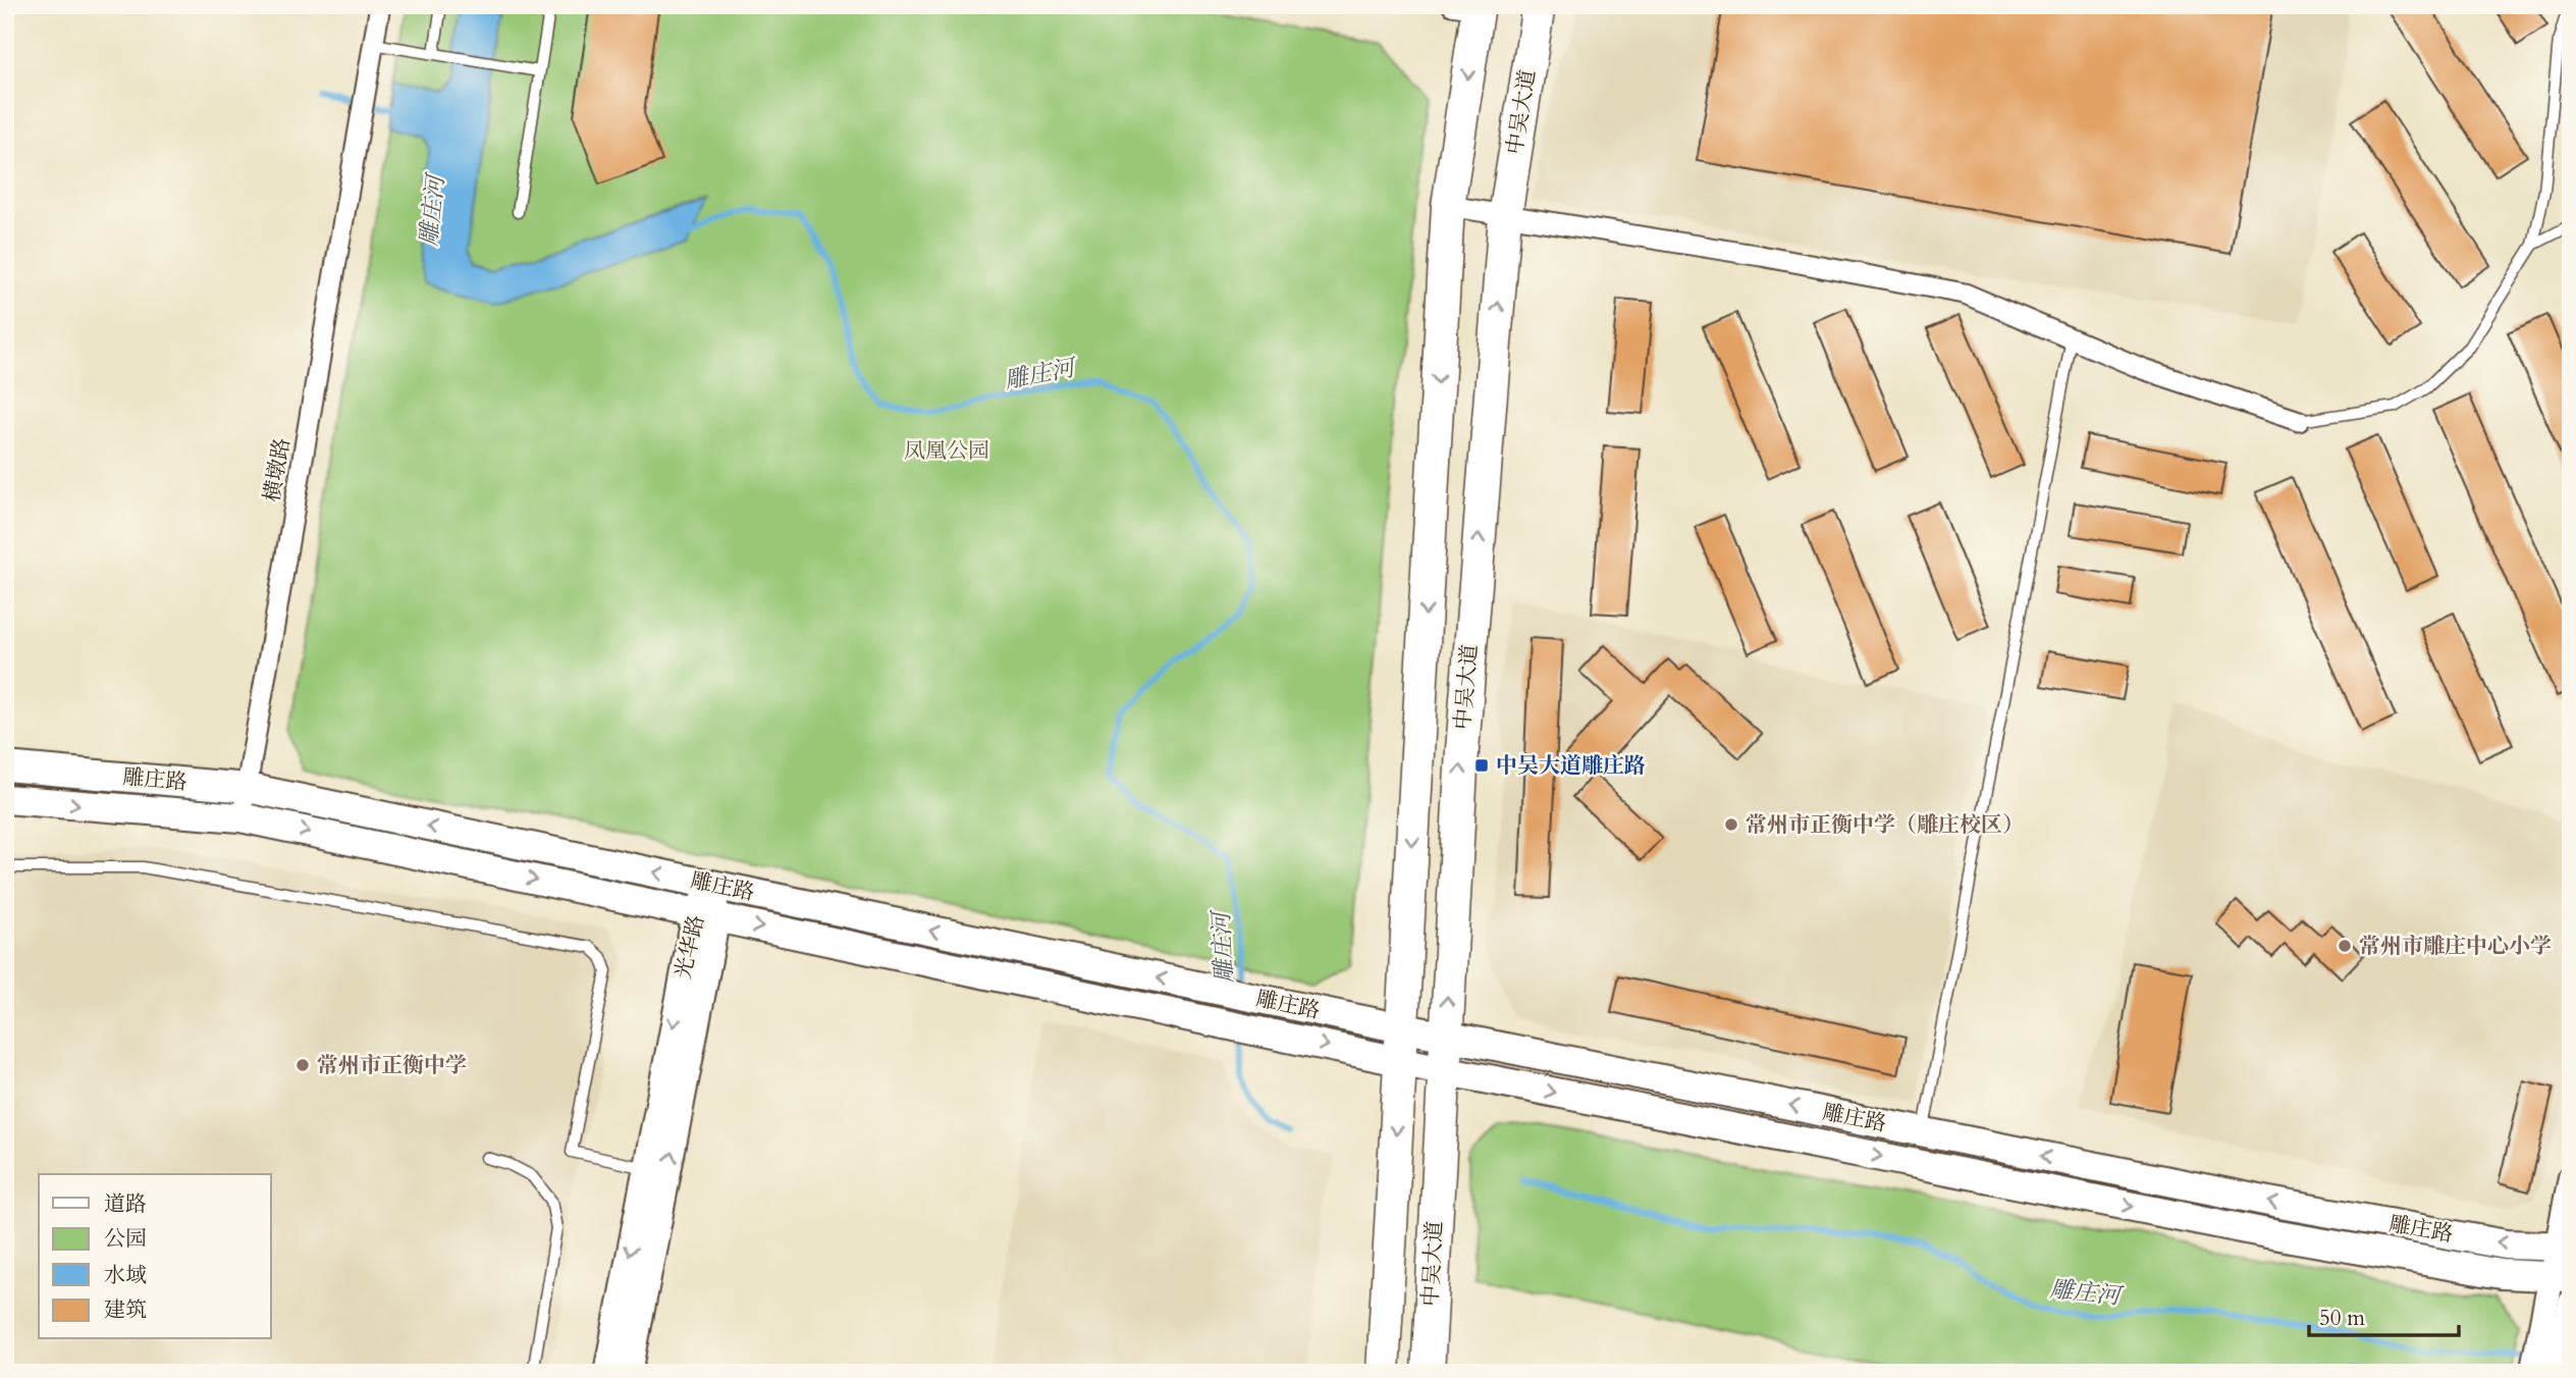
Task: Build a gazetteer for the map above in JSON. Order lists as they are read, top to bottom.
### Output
{
  "streets": {
    "main road": ["中吴大道", "雕庄路"],
    "street": ["横墩路", "光华路"]
  },
  "crossings": [
    ["中吴大道", "雕庄路"],
    ["横墩路", "雕庄路"],
    ["雕庄路", "光华路"]
  ],
  "water": ["雕庄河"],
  "parks": ["凤凰公园"],
  "places": {
    "transit": ["中吴大道雕庄路"],
    "other": ["常州市正衡中学（雕庄校区）", "常州市雕庄中心小学", "常州市正衡中学"]
  },
  "legend": [
    "道路",
    "公园",
    "水域",
    "建筑"
  ],
  "scale_bar": "50 m"
}
